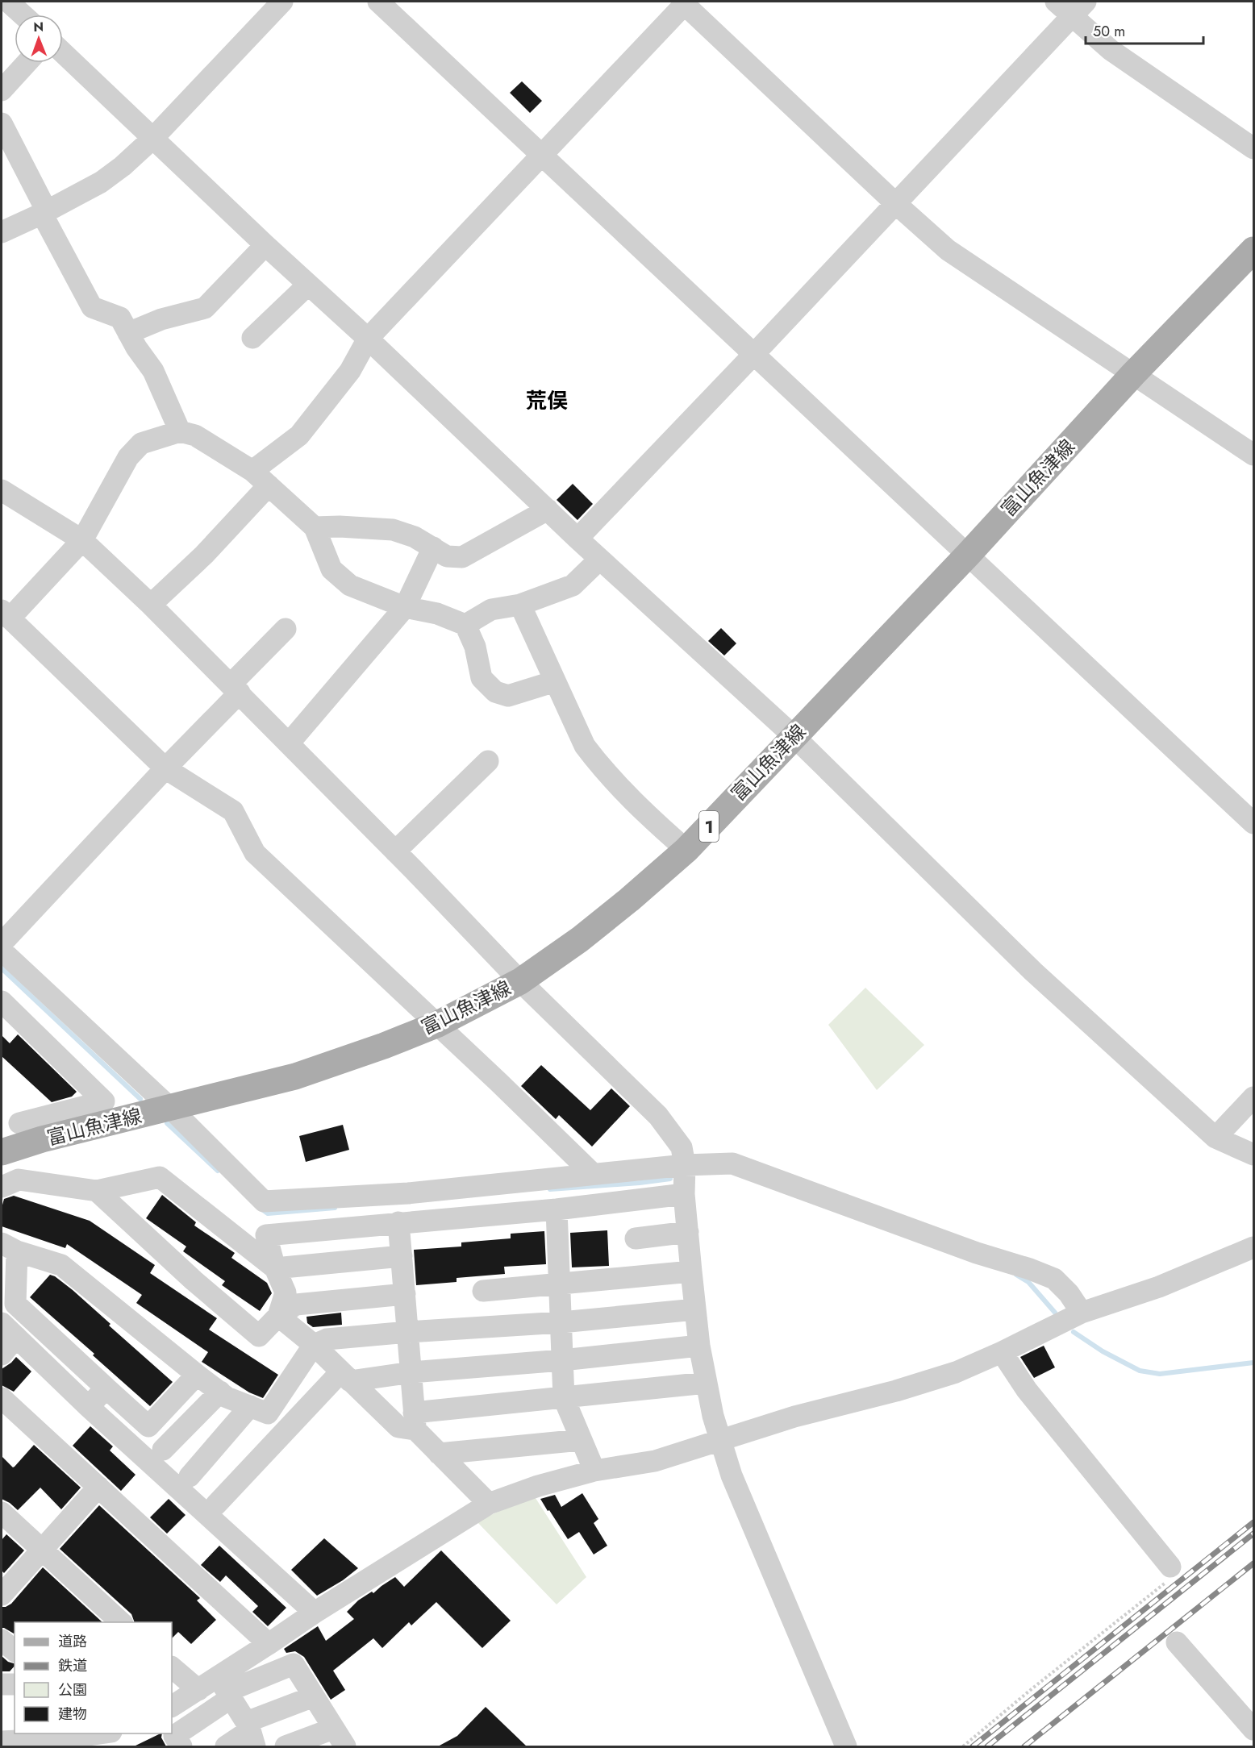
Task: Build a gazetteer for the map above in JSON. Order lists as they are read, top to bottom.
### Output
{
  "streets": {
    "main road": ["富山魚津線", "1"]
  },
  "districts": ["荒俣"],
  "legend": [
    "道路",
    "鉄道",
    "公園",
    "建物"
  ],
  "scale_bar": "50 m",
  "north": "top"
}
